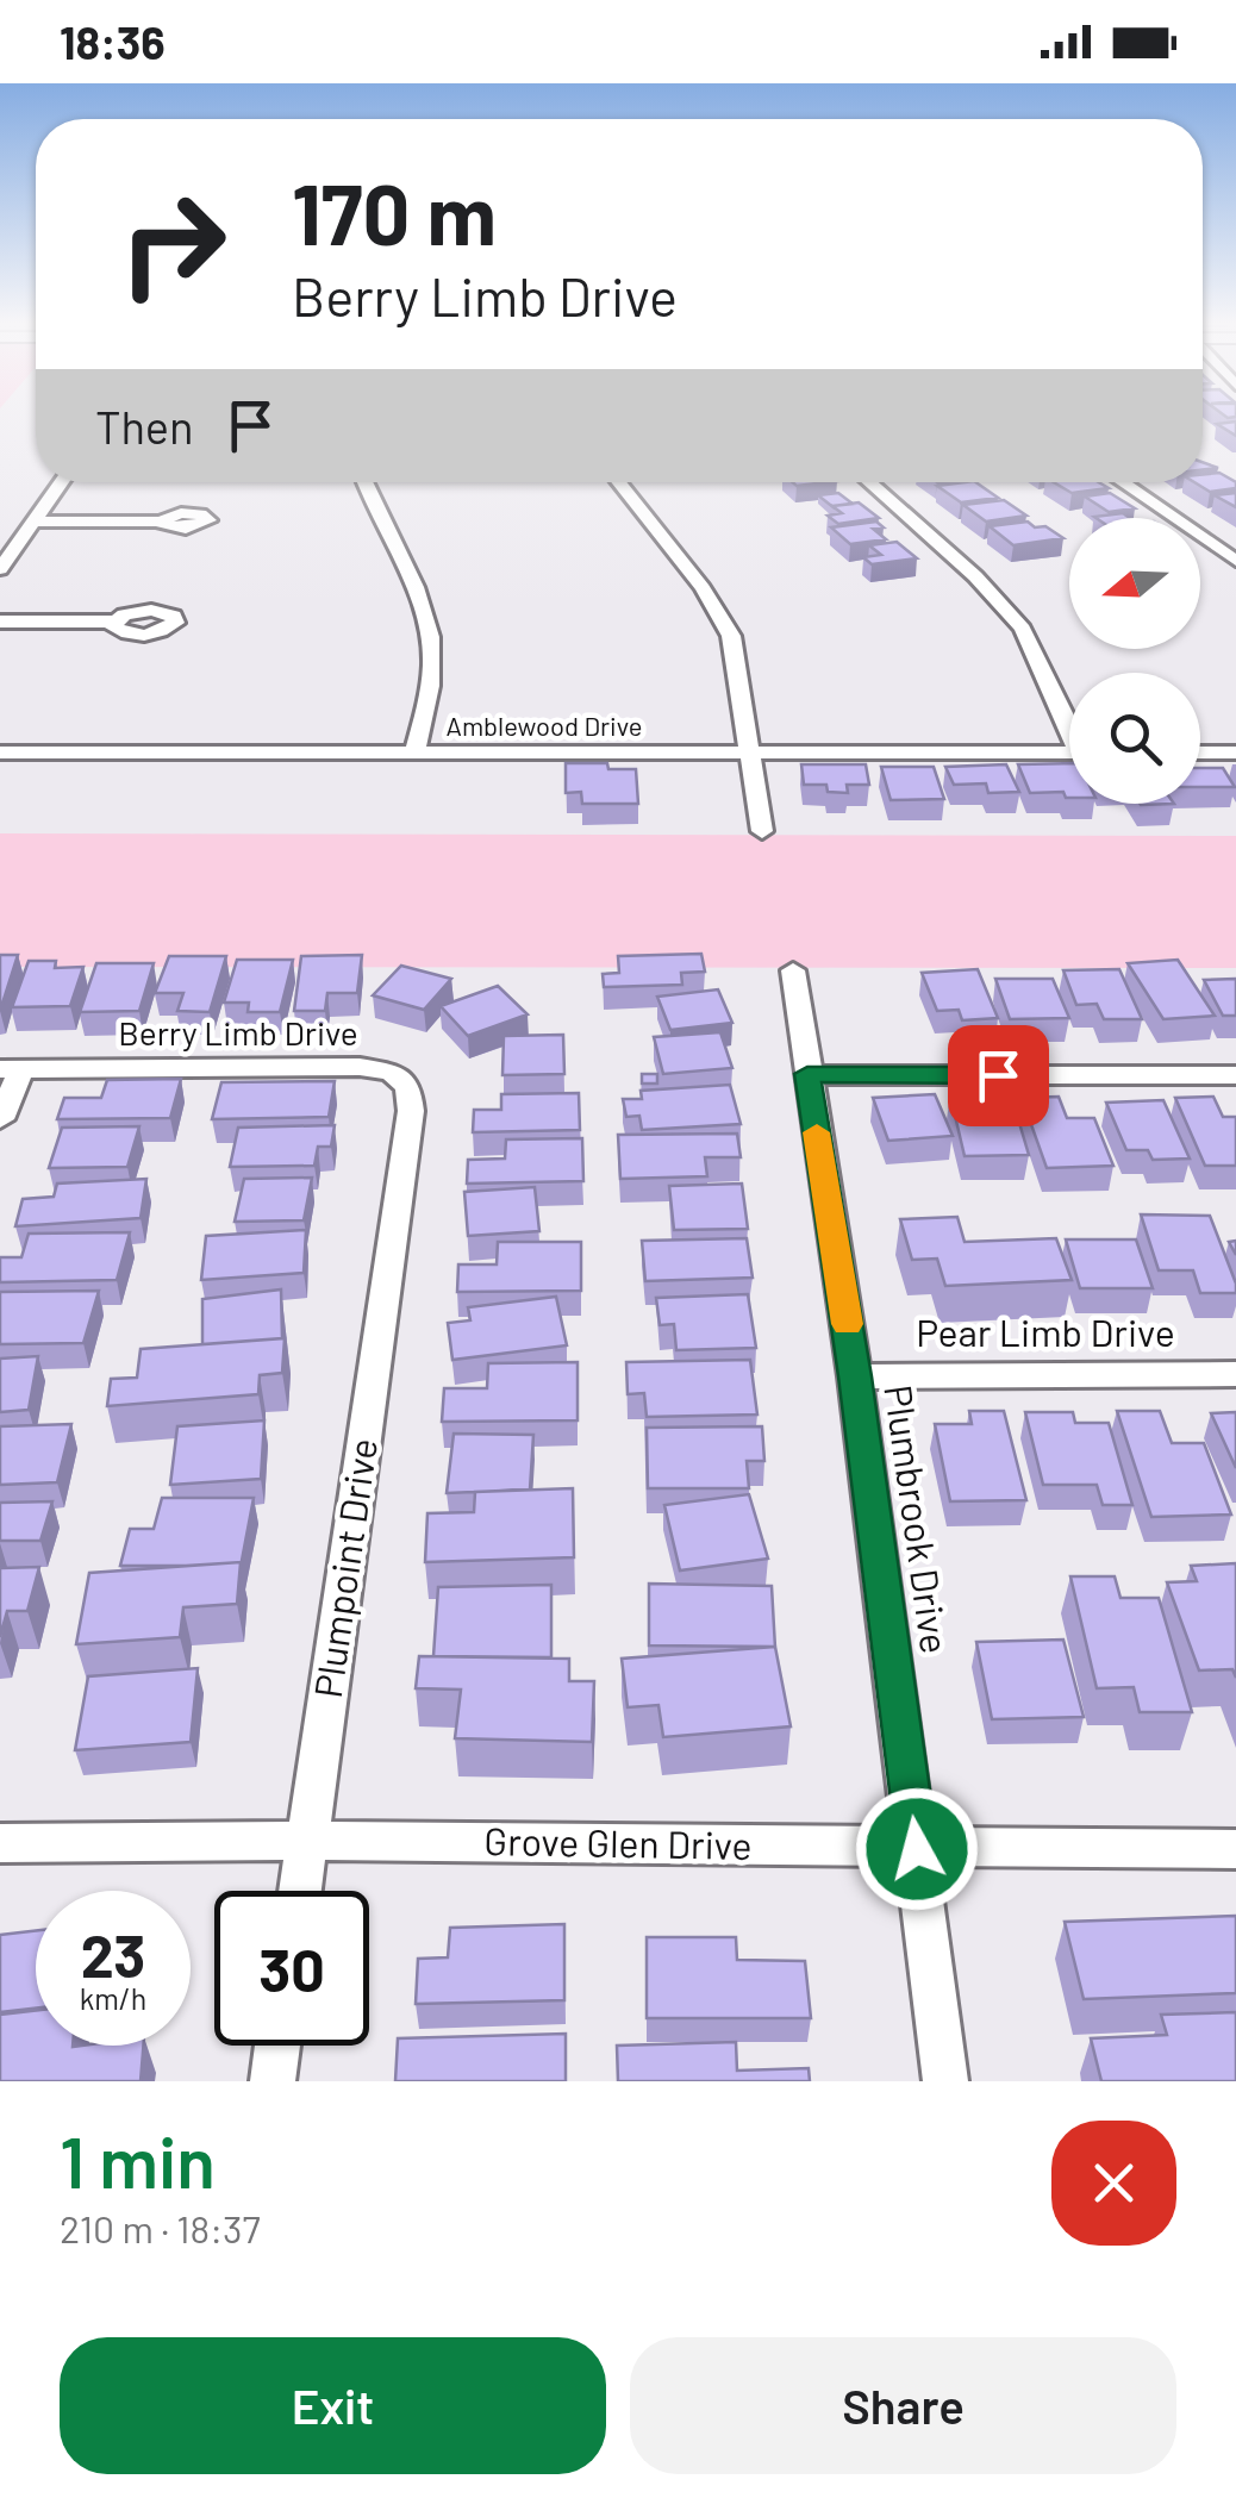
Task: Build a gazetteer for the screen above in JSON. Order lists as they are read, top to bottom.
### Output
{
  "streets": {
    "street": [
      "Amblewood Drive",
      "Berry Limb Drive",
      "Pear Limb Drive",
      "Plumbrook Drive",
      "Plumpoint Drive",
      "Grove Glen Drive"
    ]
  },
  "crossings": [
    ["Berry Limb Drive", "Plumpoint Drive"],
    ["Pear Limb Drive", "Plumbrook Drive"],
    ["Plumbrook Drive", "Grove Glen Drive"],
    ["Plumpoint Drive", "Grove Glen Drive"]
  ],
  "north": "left",
  "page": {
    "status": "18:36",
    "turn": ["170 m", "Berry Limb Drive"],
    "then": "Then",
    "speed": "23 km/h",
    "limit": "30",
    "heading": ["1 min", "210 m · 18:37"],
    "buttons": ["Exit", "Share"]
  }
}
